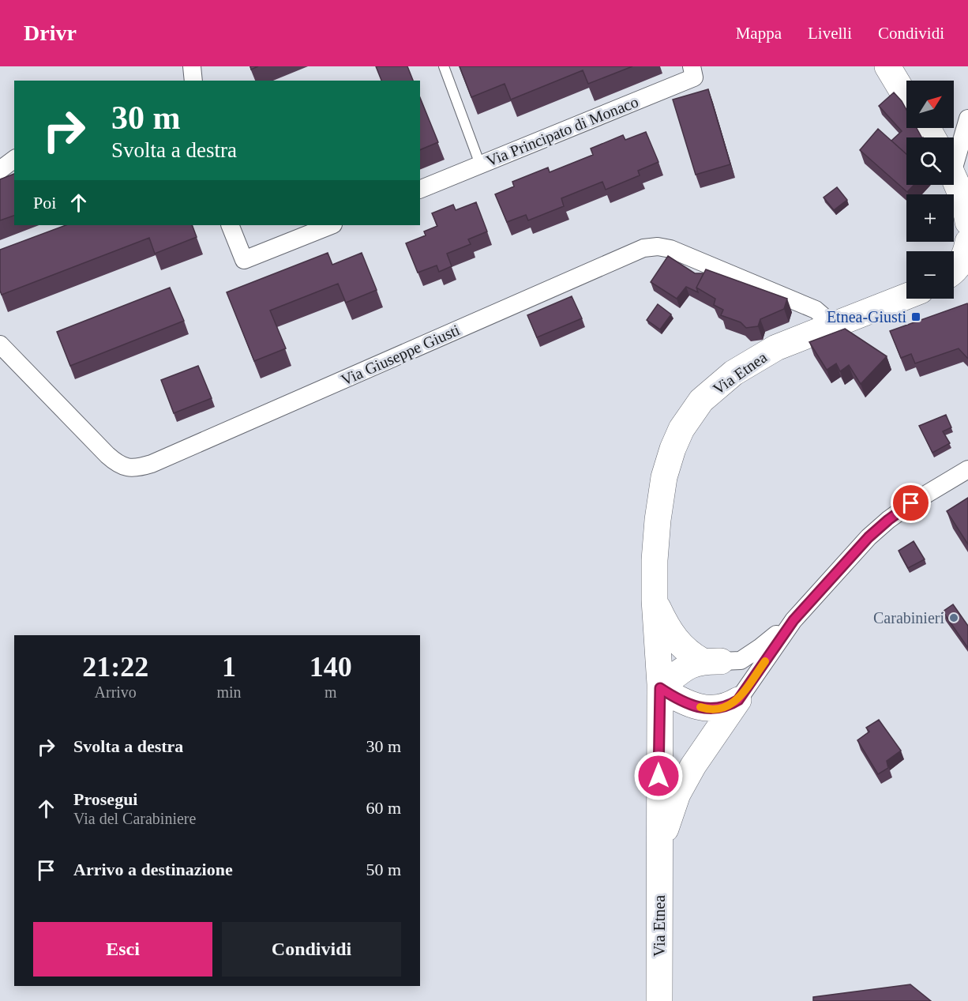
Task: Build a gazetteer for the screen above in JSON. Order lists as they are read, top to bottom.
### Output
{
  "streets": {
    "main road": ["Via Etnea"],
    "street": ["Via Principato di Monaco", "Via Giuseppe Giusti"]
  },
  "crossings": [
    ["Via Giuseppe Giusti", "Via Etnea"]
  ],
  "places": {
    "transit": ["Etnea-Giusti"],
    "other": ["Carabinieri"]
  },
  "north": "top right",
  "page": {
    "header": "Drivr",
    "nav": ["Mappa", "Livelli", "Condividi"],
    "map_buttons": ["+", "−"],
    "turn": ["30 m", "Svolta a destra"],
    "then": "Poi",
    "eta": [
      "21:22",
      "Arrivo",
      "1",
      "min",
      "140",
      "m"
    ],
    "list": [
      {
        "name": "Svolta a destra",
        "value": "30 m"
      },
      {
        "name": "Prosegui",
        "note": "Via del Carabiniere",
        "value": "60 m"
      },
      {
        "name": "Arrivo a destinazione",
        "value": "50 m"
      }
    ],
    "buttons": ["Esci", "Condividi"]
  }
}
